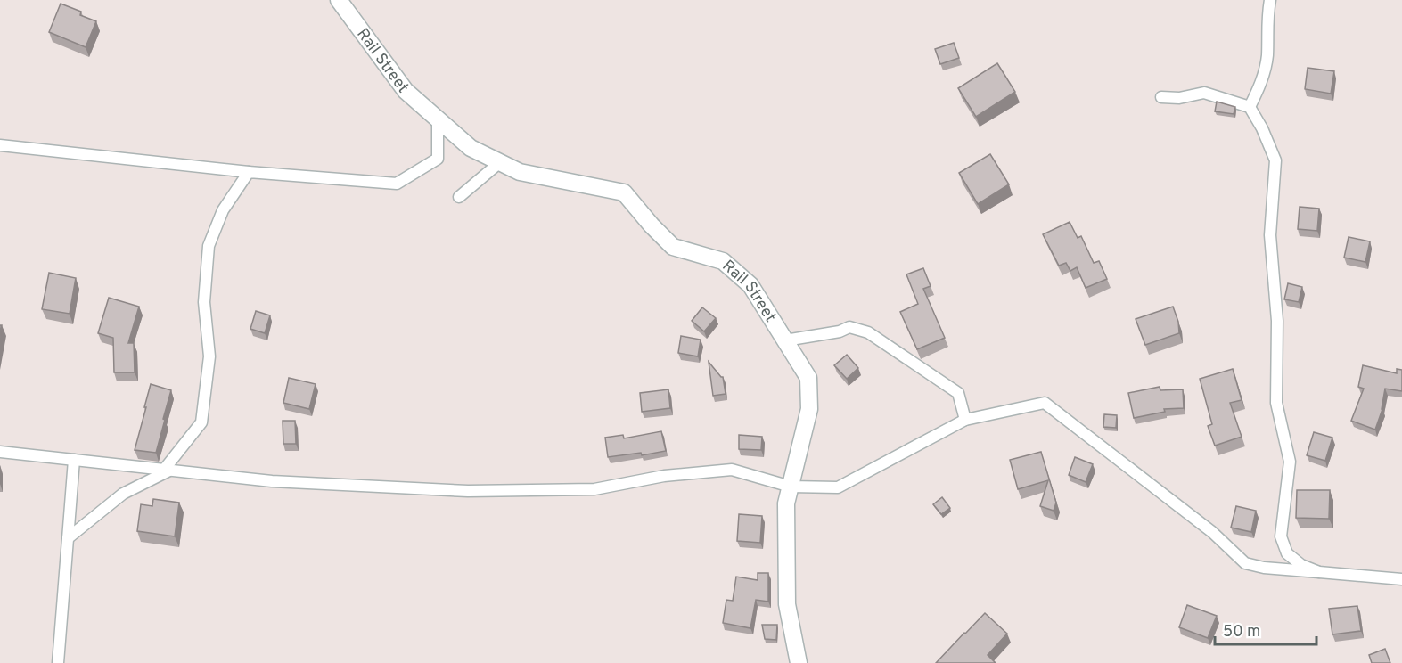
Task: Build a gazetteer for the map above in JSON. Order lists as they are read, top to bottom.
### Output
{
  "streets": {
    "street": ["Rail Street"]
  },
  "scale_bar": "50 m"
}
